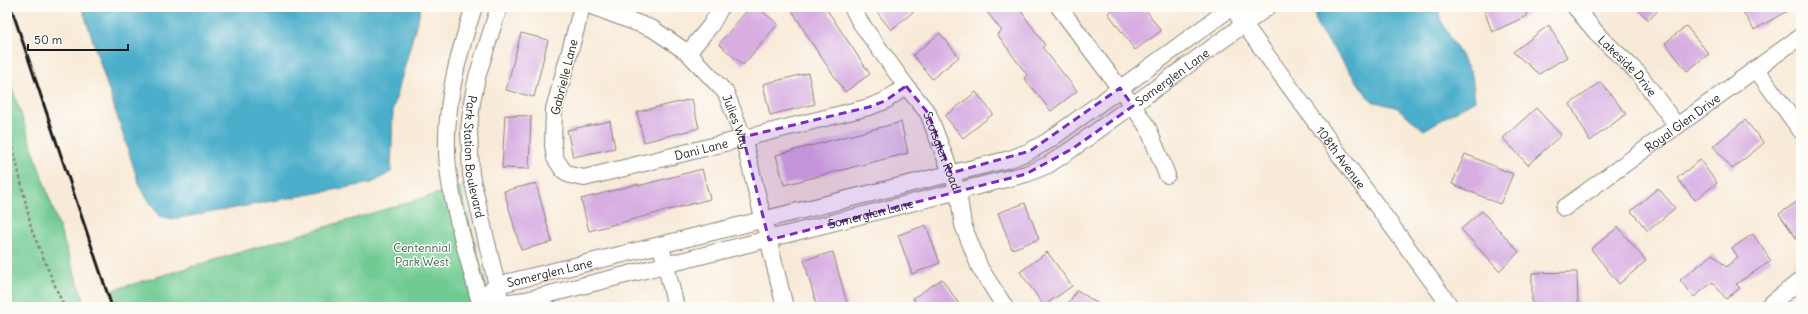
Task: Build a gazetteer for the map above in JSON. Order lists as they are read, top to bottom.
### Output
{
  "streets": {
    "street": [
      "Lakeside Drive",
      "Gabrielle Lane",
      "Somerglen Lane",
      "Royal Glen Drive",
      "Julies Way",
      "Dani Lane",
      "Scotsglen Road",
      "Park Station Boulevard",
      "108th Avenue"
    ]
  },
  "crossings": [
    ["Lakeside Drive", "Royal Glen Drive"],
    ["Gabrielle Lane", "Dani Lane"],
    ["Somerglen Lane", "Julies Way"],
    ["Somerglen Lane", "Scotsglen Road"],
    ["Somerglen Lane", "Park Station Boulevard"],
    ["Somerglen Lane", "108th Avenue"],
    ["Julies Way", "Dani Lane"],
    ["Dani Lane", "Scotsglen Road"]
  ],
  "parks": ["Centennial Park West"],
  "scale_bar": "50 m"
}
